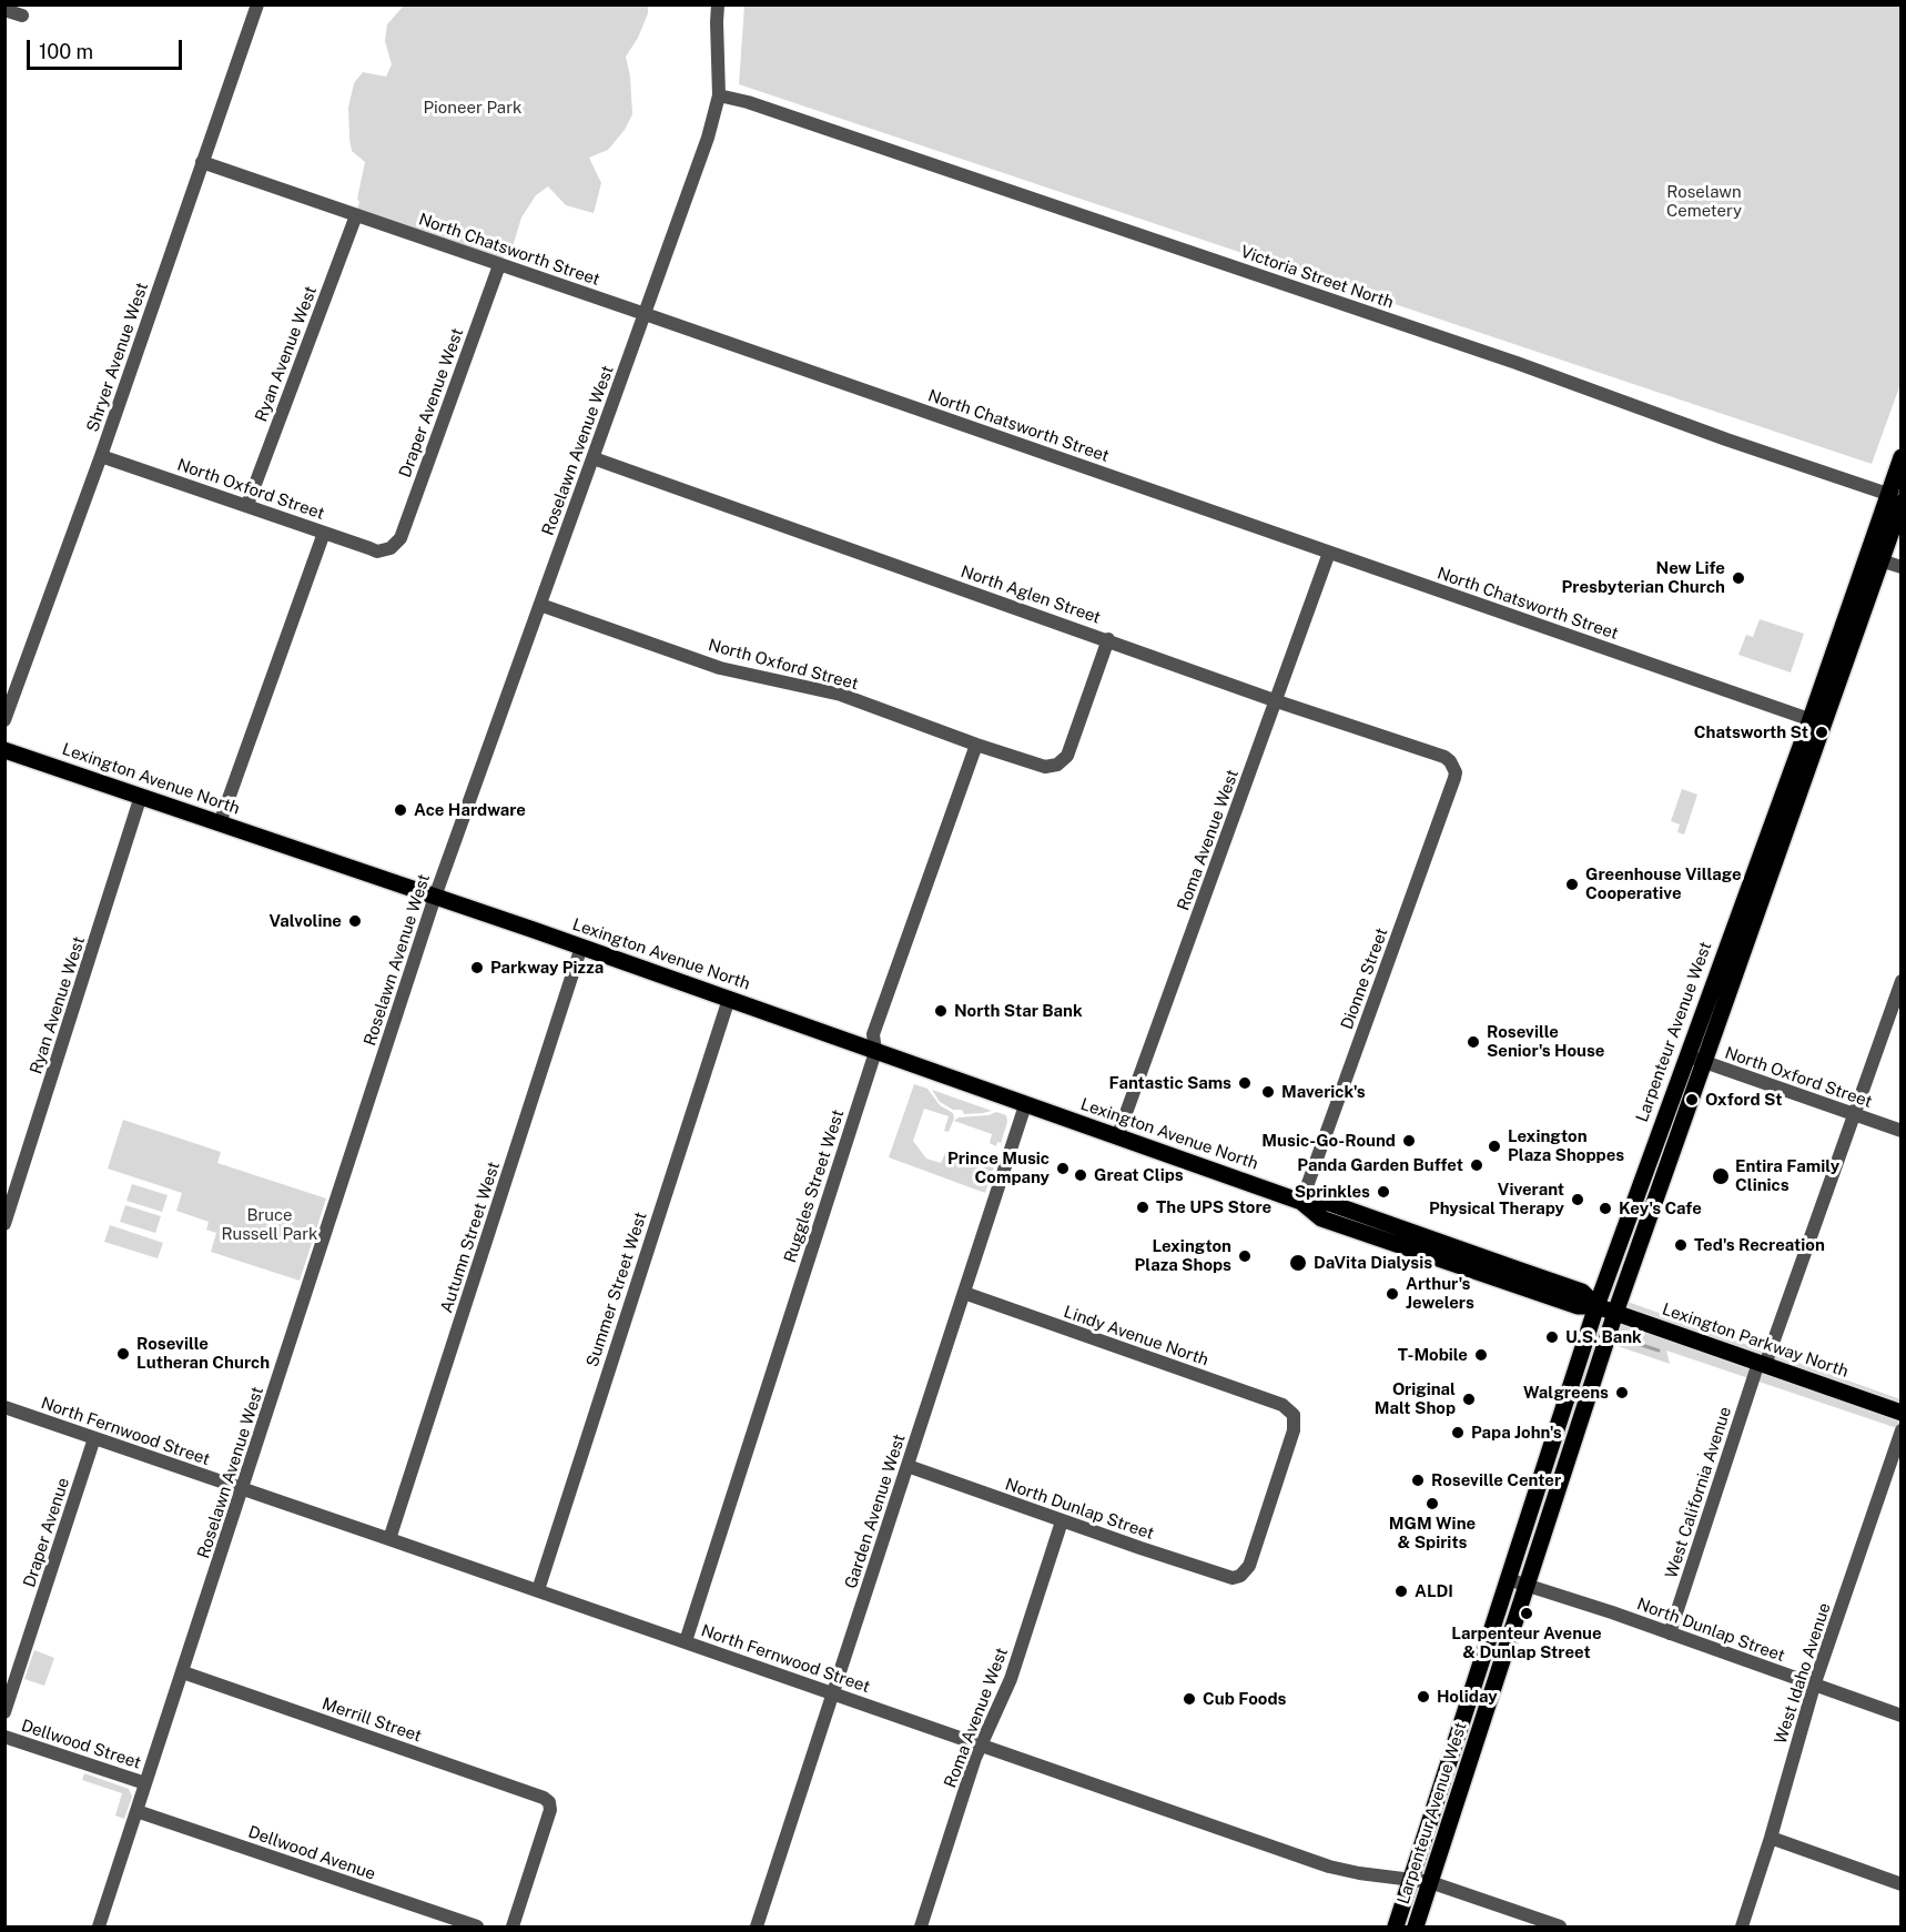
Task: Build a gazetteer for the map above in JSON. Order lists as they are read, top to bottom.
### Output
{
  "streets": {
    "main road": ["Lexington Avenue North", "Larpenteur Avenue West", "Lexington Parkway North"],
    "street": [
      "North Chatsworth Street",
      "Victoria Street North",
      "Ryan Avenue West",
      "Shryer Avenue West",
      "Draper Avenue West",
      "Roselawn Avenue West",
      "North Oxford Street",
      "North Aglen Street",
      "Roma Avenue West",
      "Dionne Street",
      "Ruggles Street West",
      "Autumn Street West",
      "Summer Street West",
      "Lindy Avenue North",
      "North Fernwood Street",
      "West California Avenue",
      "North Dunlap Street",
      "Garden Avenue West",
      "Draper Avenue",
      "West Idaho Avenue",
      "Merrill Street",
      "Dellwood Street",
      "Dellwood Avenue"
    ]
  },
  "crossings": [
    ["North Chatsworth Street", "Ryan Avenue West"],
    ["North Chatsworth Street", "Shryer Avenue West"],
    ["North Chatsworth Street", "Draper Avenue West"],
    ["North Chatsworth Street", "Roselawn Avenue West"],
    ["North Chatsworth Street", "Roma Avenue West"],
    ["North Chatsworth Street", "Larpenteur Avenue West"],
    ["Victoria Street North", "Roselawn Avenue West"],
    ["Victoria Street North", "Larpenteur Avenue West"],
    ["Ryan Avenue West", "North Oxford Street"],
    ["Ryan Avenue West", "Lexington Avenue North"],
    ["Shryer Avenue West", "North Oxford Street"],
    ["Draper Avenue West", "North Oxford Street"],
    ["Roselawn Avenue West", "North Oxford Street"],
    ["Roselawn Avenue West", "North Aglen Street"],
    ["Roselawn Avenue West", "Lexington Avenue North"],
    ["Roselawn Avenue West", "North Fernwood Street"],
    ["Roselawn Avenue West", "Merrill Street"],
    ["Roselawn Avenue West", "Dellwood Street"],
    ["Roselawn Avenue West", "Dellwood Avenue"],
    ["North Oxford Street", "North Aglen Street"],
    ["North Oxford Street", "Larpenteur Avenue West"],
    ["North Oxford Street", "Ruggles Street West"],
    ["North Oxford Street", "West California Avenue"],
    ["North Aglen Street", "Roma Avenue West"],
    ["North Aglen Street", "Dionne Street"],
    ["Lexington Avenue North", "Roma Avenue West"],
    ["Lexington Avenue North", "Dionne Street"],
    ["Lexington Avenue North", "Larpenteur Avenue West"],
    ["Lexington Avenue North", "Ruggles Street West"],
    ["Lexington Avenue North", "Autumn Street West"],
    ["Lexington Avenue North", "Summer Street West"],
    ["Lexington Avenue North", "Lexington Parkway North"],
    ["Lexington Avenue North", "Garden Avenue West"],
    ["Roma Avenue West", "North Fernwood Street"],
    ["Roma Avenue West", "North Dunlap Street"],
    ["Larpenteur Avenue West", "Lexington Parkway North"],
    ["Larpenteur Avenue West", "North Fernwood Street"],
    ["Larpenteur Avenue West", "North Dunlap Street"],
    ["Ruggles Street West", "North Fernwood Street"],
    ["Autumn Street West", "North Fernwood Street"],
    ["Summer Street West", "North Fernwood Street"],
    ["Lindy Avenue North", "North Dunlap Street"],
    ["Lindy Avenue North", "Garden Avenue West"],
    ["Lexington Parkway North", "West California Avenue"],
    ["North Fernwood Street", "Garden Avenue West"],
    ["North Fernwood Street", "Draper Avenue"],
    ["West California Avenue", "North Dunlap Street"],
    ["North Dunlap Street", "Garden Avenue West"],
    ["North Dunlap Street", "West Idaho Avenue"]
  ],
  "parks": ["Pioneer Park", "Roselawn Cemetery", "Bruce Russell Park"],
  "places": [
    "New Life Presbyterian Church",
    "Chatsworth St",
    "Ace Hardware",
    "Greenhouse Village Cooperative",
    "Valvoline",
    "Parkway Pizza",
    "North Star Bank",
    "Roseville Senior's House",
    "Fantastic Sams",
    "Maverick's",
    "Oxford St",
    "Music-Go-Round",
    "Lexington Plaza Shoppes",
    "Panda Garden Buffet",
    "Prince Music Company",
    "Great Clips",
    "Entira Family Clinics",
    "Sprinkles",
    "Viverant Physical Therapy",
    "The UPS Store",
    "Key's Cafe",
    "Ted's Recreation",
    "Lexington Plaza Shops",
    "DaVita Dialysis",
    "Arthur's Jewelers",
    "U.S. Bank",
    "Roseville Lutheran Church",
    "T-Mobile",
    "Walgreens",
    "Original Malt Shop",
    "Papa John's",
    "Roseville Center",
    "MGM Wine & Spirits",
    "ALDI",
    "Larpenteur Avenue & Dunlap Street",
    "Holiday",
    "Cub Foods"
  ],
  "scale_bar": "100 m"
}
